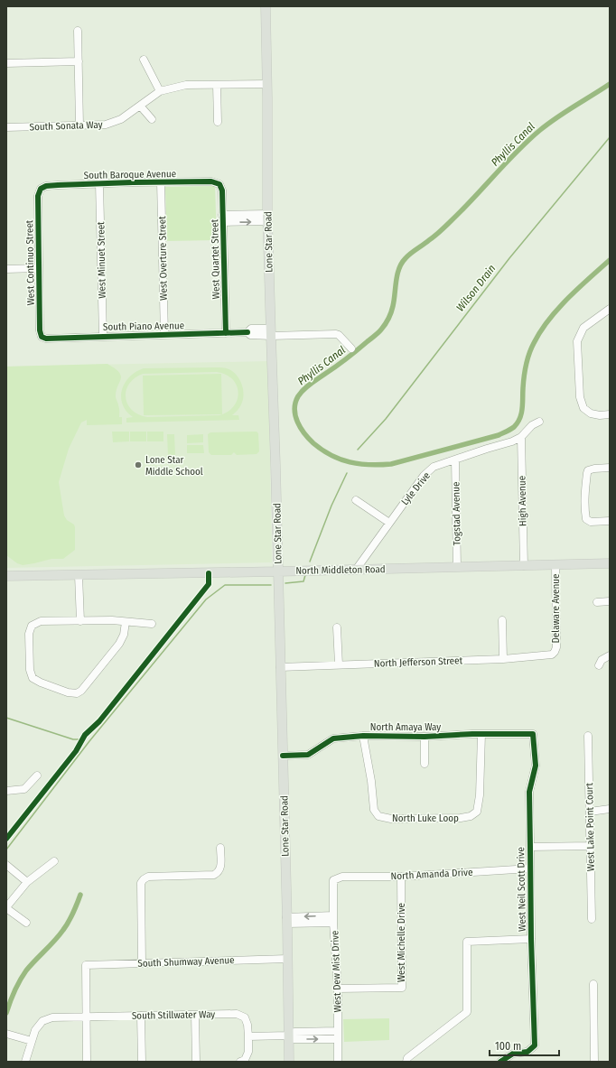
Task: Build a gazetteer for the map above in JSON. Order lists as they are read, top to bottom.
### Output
{
  "streets": {
    "main road": ["Lone Star Road", "North Middleton Road"],
    "street": [
      "South Sonata Way",
      "South Baroque Avenue",
      "West Overture Street",
      "West Quartet Street",
      "West Minuet Street",
      "West Continuo Street",
      "South Piano Avenue",
      "Lyle Drive",
      "High Avenue",
      "Togstad Avenue",
      "Delaware Avenue",
      "North Jefferson Street",
      "North Amaya Way",
      "North Luke Loop",
      "West Lake Point Court",
      "North Amanda Drive",
      "West Neil Scott Drive",
      "West Michelle Drive",
      "South Shumway Avenue",
      "West Dew Mist Drive",
      "South Stillwater Way"
    ]
  },
  "crossings": [
    ["South Sonata Way", "Lone Star Road"],
    ["South Baroque Avenue", "West Overture Street"],
    ["South Baroque Avenue", "West Quartet Street"],
    ["South Baroque Avenue", "West Minuet Street"],
    ["South Baroque Avenue", "West Continuo Street"],
    ["Lone Star Road", "South Piano Avenue"],
    ["Lone Star Road", "North Middleton Road"],
    ["Lone Star Road", "North Jefferson Street"],
    ["Lone Star Road", "North Amaya Way"],
    ["Lone Star Road", "South Shumway Avenue"],
    ["West Overture Street", "South Piano Avenue"],
    ["West Quartet Street", "South Piano Avenue"],
    ["West Minuet Street", "South Piano Avenue"],
    ["West Continuo Street", "South Piano Avenue"],
    ["Lyle Drive", "High Avenue"],
    ["Lyle Drive", "Togstad Avenue"],
    ["Lyle Drive", "North Middleton Road"],
    ["High Avenue", "North Middleton Road"],
    ["Togstad Avenue", "North Middleton Road"],
    ["North Middleton Road", "Delaware Avenue"],
    ["Delaware Avenue", "North Jefferson Street"],
    ["North Amaya Way", "North Luke Loop"],
    ["North Amaya Way", "West Neil Scott Drive"],
    ["North Amanda Drive", "West Neil Scott Drive"],
    ["North Amanda Drive", "West Michelle Drive"],
    ["North Amanda Drive", "West Dew Mist Drive"],
    ["West Michelle Drive", "West Dew Mist Drive"],
    ["South Shumway Avenue", "South Stillwater Way"]
  ],
  "water": ["Phyllis Canal", "Wilson Drain"],
  "places": ["Lone Star Middle School"],
  "scale_bar": "100 m"
}
